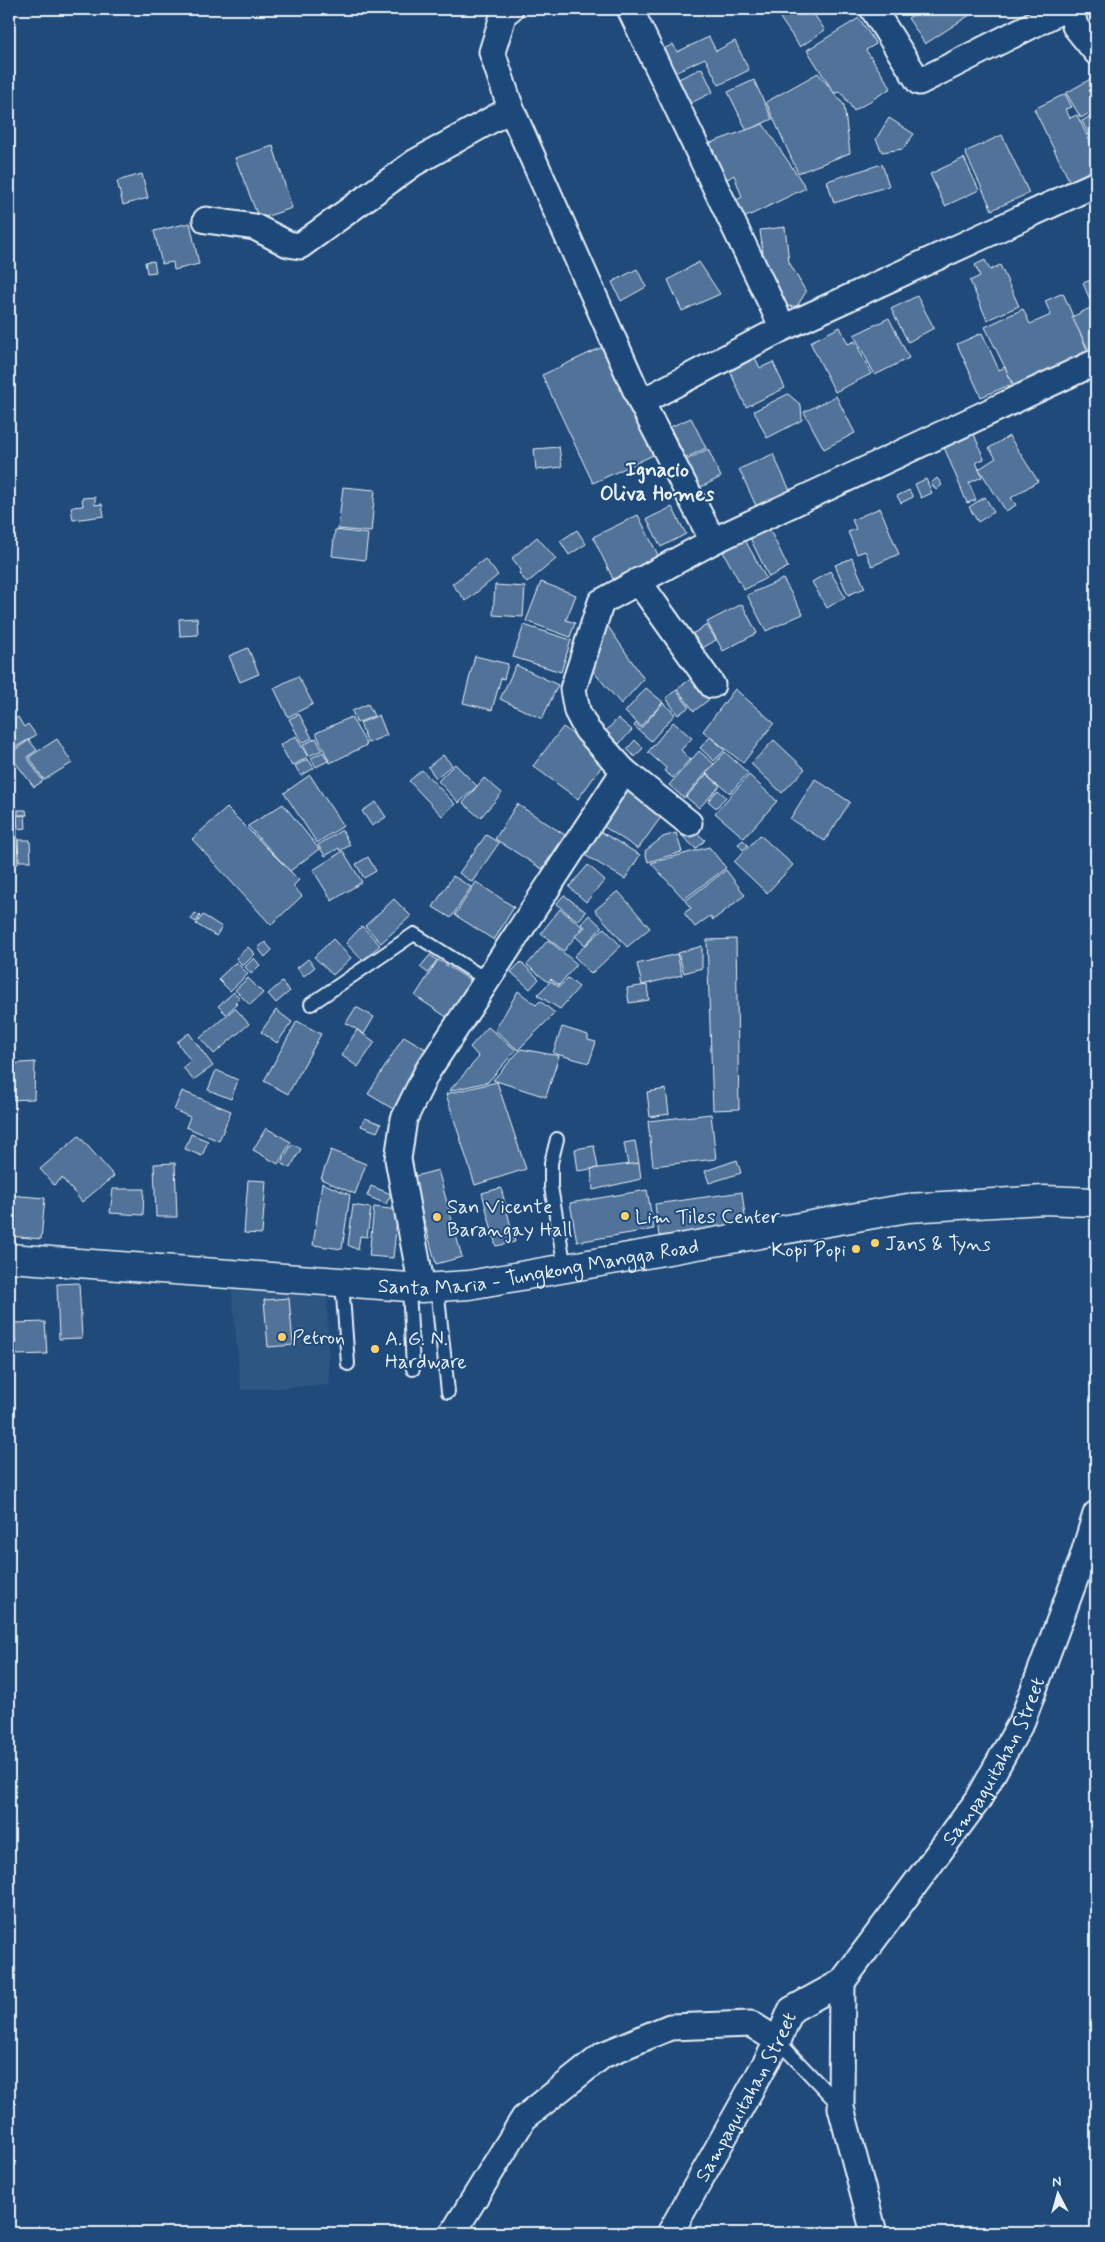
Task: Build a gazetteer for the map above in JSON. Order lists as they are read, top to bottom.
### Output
{
  "streets": {
    "main road": ["Santa Maria - Tungkong Mangga Road"],
    "street": ["Sampaguitahan Street"]
  },
  "districts": ["Ignacio Oliva Homes"],
  "places": [
    "Lim Tiles Center",
    "San Vicente Barangay Hall",
    "Jans & Tyns",
    "Kopi Popi",
    "Petron",
    "A. G. N. Hardware"
  ],
  "north": "top"
}
